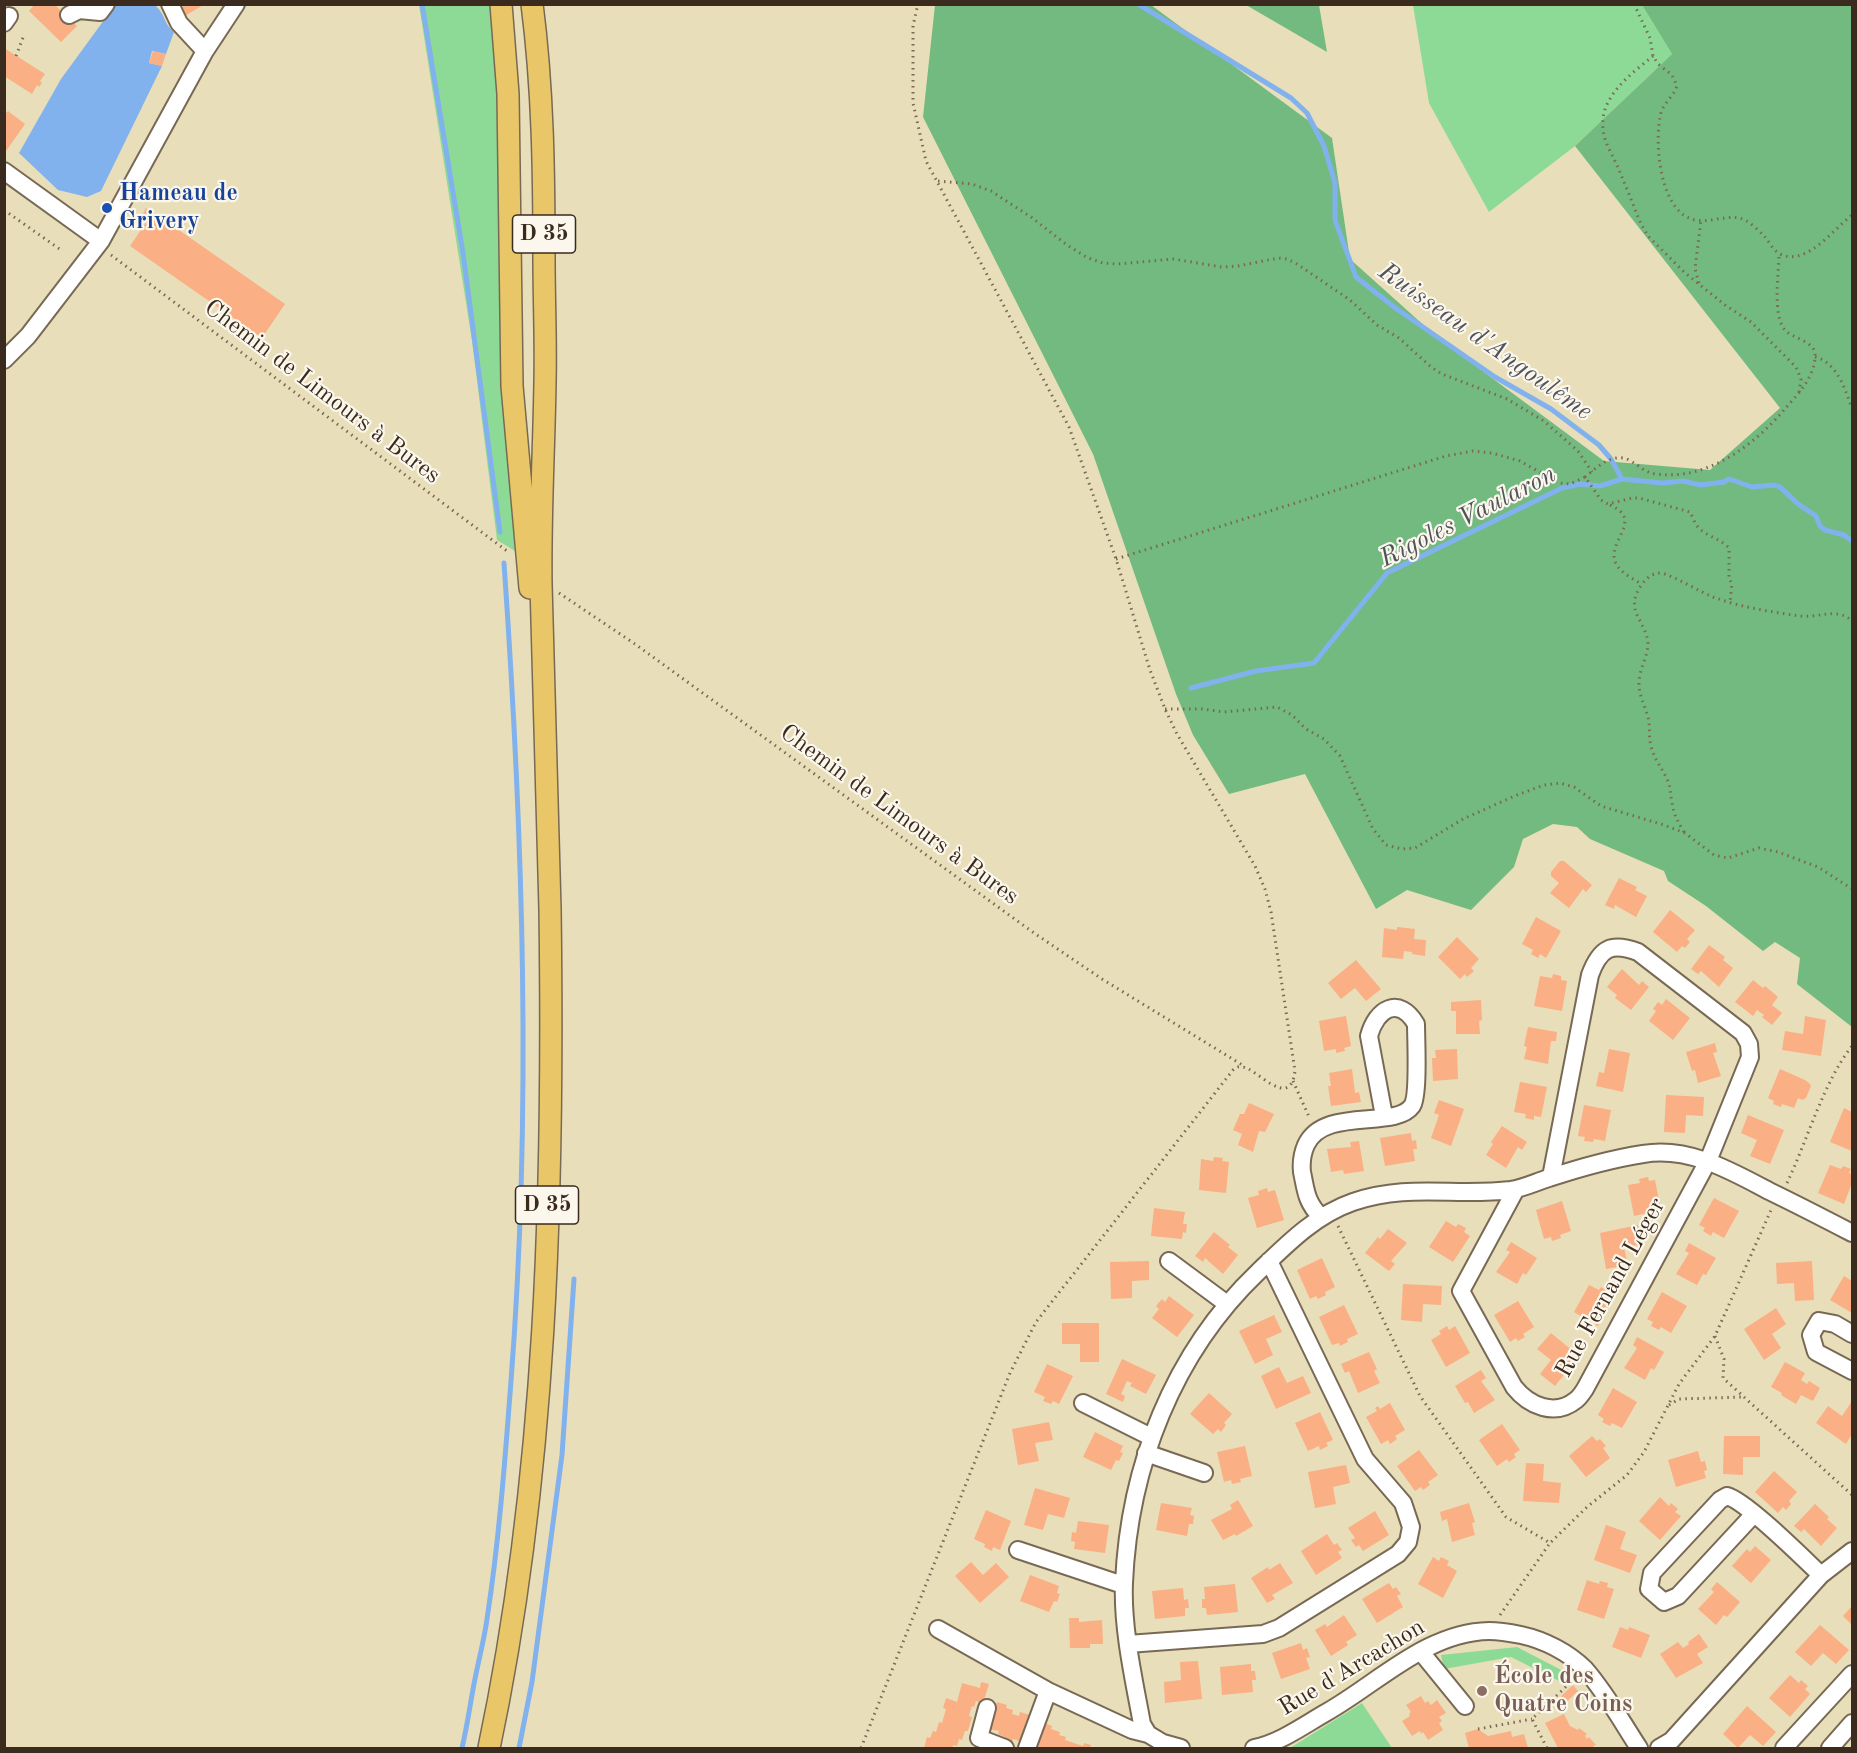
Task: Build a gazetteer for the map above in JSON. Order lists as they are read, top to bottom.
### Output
{
  "streets": {
    "main road": ["D 35"],
    "street": ["Rue Fernand Léger", "Rue d'Arcachon"],
    "path": ["Chemin de Limours à Bures"]
  },
  "crossings": [
    ["D 35", "Chemin de Limours à Bures"]
  ],
  "water": ["Ruisseau d'Angoulême", "Rigoles Vaularon"],
  "places": ["Hameau de Grivery", "École des Quatre Coins"]
}
